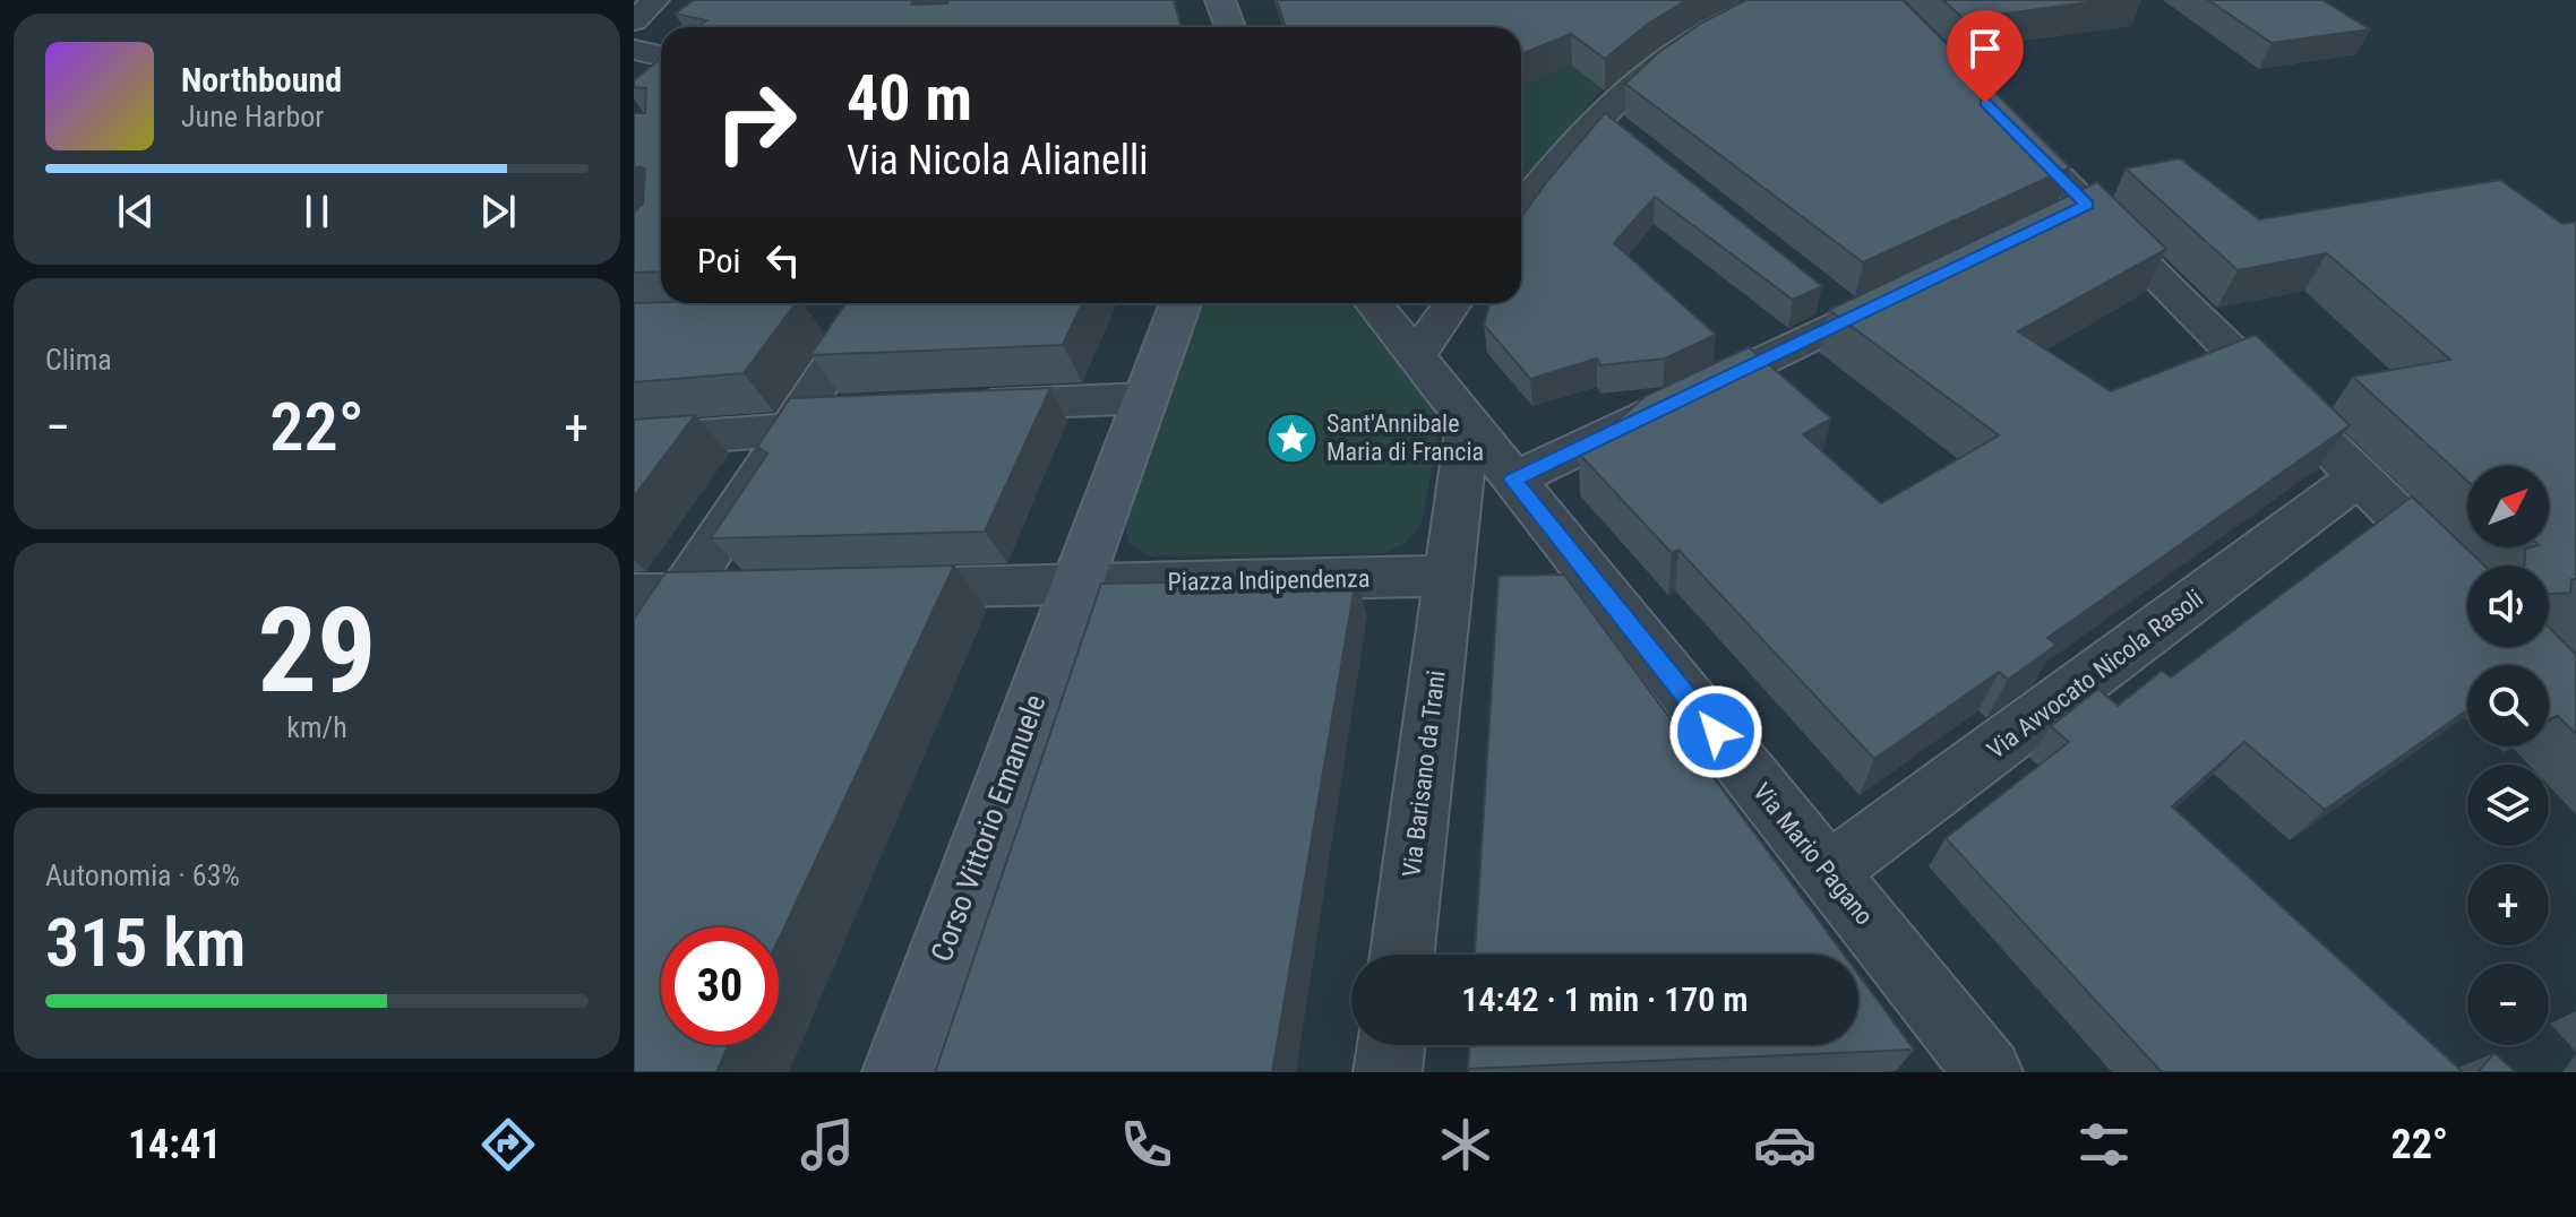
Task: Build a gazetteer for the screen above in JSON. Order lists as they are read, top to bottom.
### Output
{
  "streets": {
    "street": [
      "Piazza Indipendenza",
      "Via Avvocato Nicola Rasoli",
      "Via Barisano da Trani",
      "Corso Vittorio Emanuele",
      "Via Mario Pagano"
    ]
  },
  "crossings": [
    ["Piazza Indipendenza", "Via Barisano da Trani"],
    ["Piazza Indipendenza", "Corso Vittorio Emanuele"],
    ["Via Avvocato Nicola Rasoli", "Via Mario Pagano"]
  ],
  "places": {
    "place": ["Sant'Annibale Maria di Francia"]
  },
  "north": "top right",
  "page": {
    "turn": ["40 m", "Via Nicola Alianelli"],
    "song": ["Northbound", "June Harbor"],
    "then": "Poi",
    "tile": [
      "Clima",
      ["29", "km/h"],
      ["Autonomia · 63%", "315 km"]
    ],
    "heat": ["−", "22°", "+"],
    "map_buttons": ["+", "−"],
    "limit": "30",
    "trip": "14:42 · 1 min · 170 m",
    "tabs": ["14:41", "22°"]
  }
}
